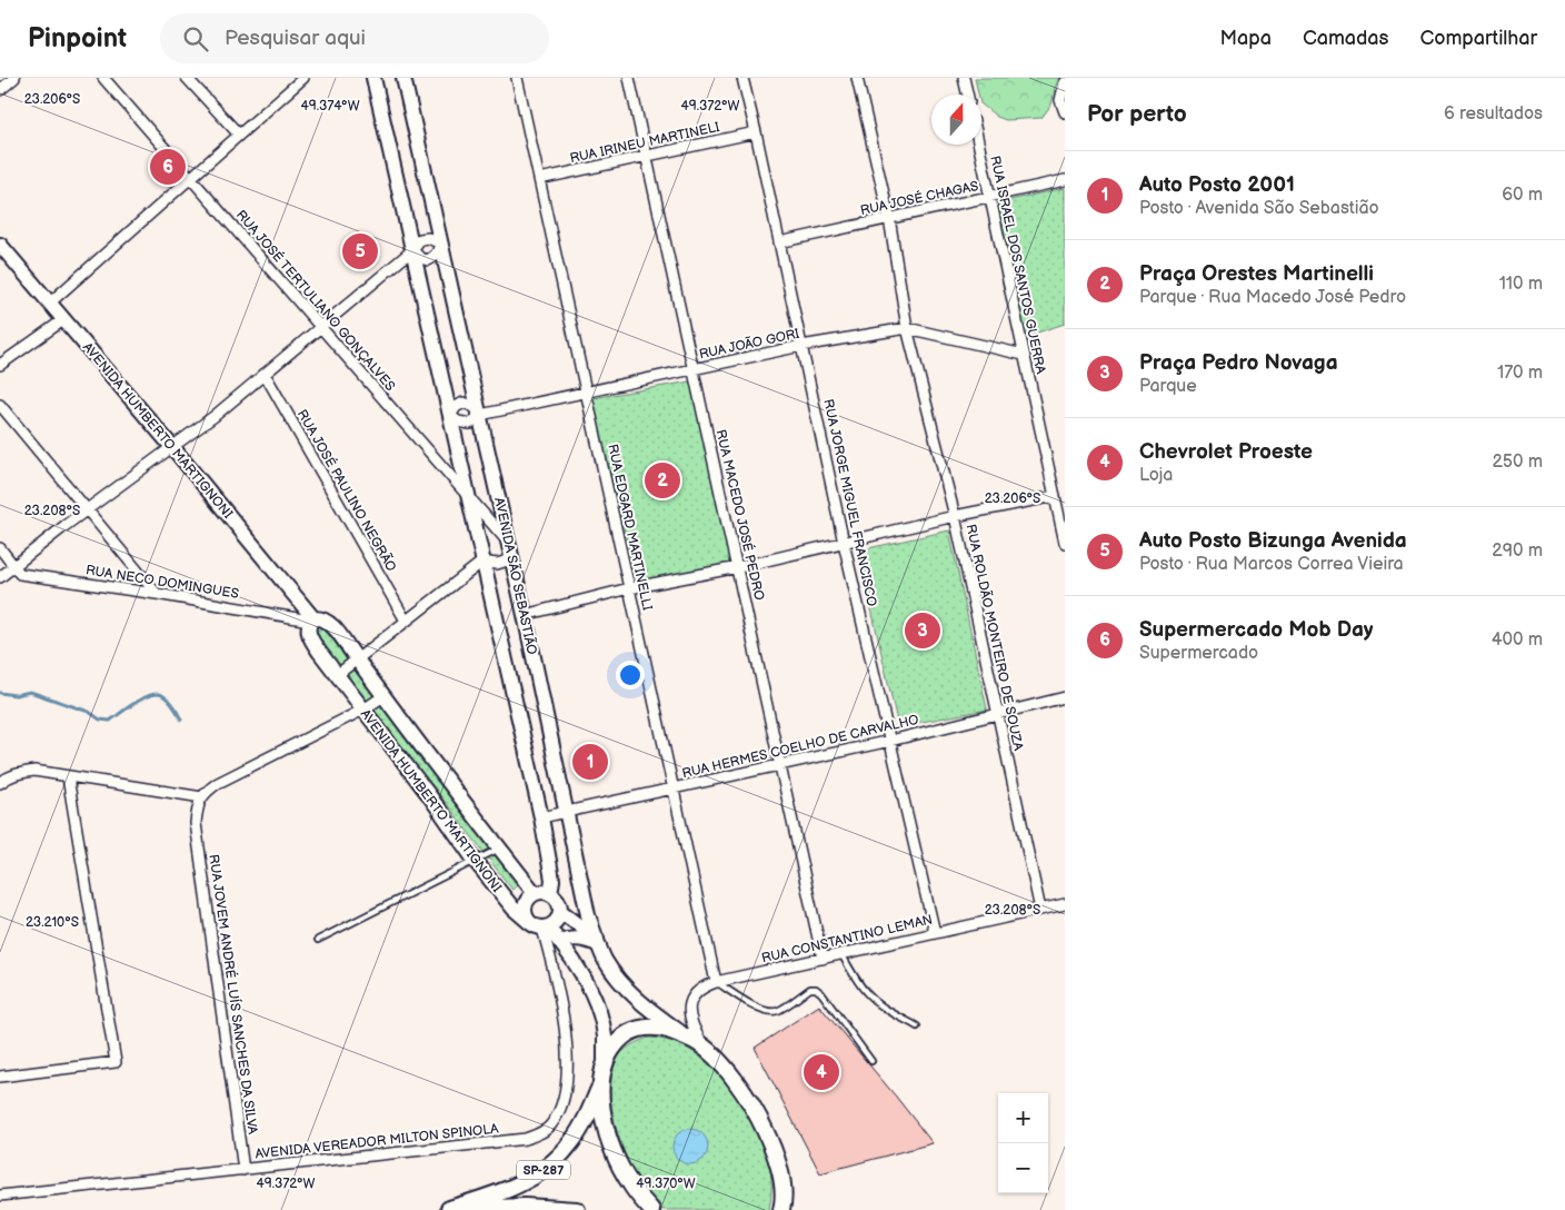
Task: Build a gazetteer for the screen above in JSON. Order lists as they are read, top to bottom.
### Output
{
  "streets": {
    "main road": ["AVENIDA HUMBERTO MARTIGNONI", "AVENIDA SÃO SEBASTIÃO", "SP-287"],
    "street": [
      "RUA IRINEU MARTINELI",
      "RUA JOSÉ CHAGAS",
      "RUA ISRAEL DOS SANTOS GUERRA",
      "RUA JOSÉ TERTULIANO GONÇALVES",
      "RUA JOÃO GORI",
      "RUA JOSÉ PAULINO NEGRÃO",
      "RUA JORGE MIGUEL FRANCISCO",
      "RUA MACEDO JOSÉ PEDRO",
      "RUA EDGARD MARTINELLI",
      "RUA NECO DOMINGUES",
      "RUA ROLDÃO MONTEIRO DE SOUZA",
      "RUA HERMES COELHO DE CARVALHO",
      "RUA CONSTANTINO LEMAN",
      "RUA JOVEM ANDRÉ LUÍS SANCHES DA SILVA",
      "AVENIDA VEREADOR MILTON SPINOLA"
    ]
  },
  "crossings": [
    ["RUA IRINEU MARTINELI", "RUA JORGE MIGUEL FRANCISCO"],
    ["RUA IRINEU MARTINELI", "RUA MACEDO JOSÉ PEDRO"],
    ["RUA IRINEU MARTINELI", "RUA EDGARD MARTINELLI"],
    ["RUA JOSÉ CHAGAS", "RUA ISRAEL DOS SANTOS GUERRA"],
    ["RUA JOSÉ CHAGAS", "RUA JORGE MIGUEL FRANCISCO"],
    ["RUA JOSÉ CHAGAS", "RUA ROLDÃO MONTEIRO DE SOUZA"],
    ["RUA ISRAEL DOS SANTOS GUERRA", "RUA JOÃO GORI"],
    ["RUA JOSÉ TERTULIANO GONÇALVES", "AVENIDA SÃO SEBASTIÃO"],
    ["RUA JOÃO GORI", "RUA JORGE MIGUEL FRANCISCO"],
    ["RUA JOÃO GORI", "RUA MACEDO JOSÉ PEDRO"],
    ["RUA JOÃO GORI", "RUA EDGARD MARTINELLI"],
    ["RUA JOÃO GORI", "AVENIDA SÃO SEBASTIÃO"],
    ["RUA JOÃO GORI", "RUA ROLDÃO MONTEIRO DE SOUZA"],
    ["AVENIDA HUMBERTO MARTIGNONI", "RUA NECO DOMINGUES"],
    ["AVENIDA HUMBERTO MARTIGNONI", "AVENIDA VEREADOR MILTON SPINOLA"],
    ["RUA JORGE MIGUEL FRANCISCO", "RUA HERMES COELHO DE CARVALHO"],
    ["RUA JORGE MIGUEL FRANCISCO", "RUA CONSTANTINO LEMAN"],
    ["RUA MACEDO JOSÉ PEDRO", "RUA HERMES COELHO DE CARVALHO"],
    ["RUA MACEDO JOSÉ PEDRO", "RUA CONSTANTINO LEMAN"],
    ["RUA EDGARD MARTINELLI", "RUA HERMES COELHO DE CARVALHO"],
    ["RUA EDGARD MARTINELLI", "RUA CONSTANTINO LEMAN"],
    ["AVENIDA SÃO SEBASTIÃO", "RUA HERMES COELHO DE CARVALHO"],
    ["RUA ROLDÃO MONTEIRO DE SOUZA", "RUA HERMES COELHO DE CARVALHO"],
    ["RUA ROLDÃO MONTEIRO DE SOUZA", "RUA CONSTANTINO LEMAN"],
    ["RUA JOVEM ANDRÉ LUÍS SANCHES DA SILVA", "AVENIDA VEREADOR MILTON SPINOLA"]
  ],
  "north": "top",
  "page": {
    "header": "Pinpoint",
    "search": "Pesquisar aqui",
    "nav": ["Mapa", "Camadas", "Compartilhar"],
    "heading": ["Por perto", "6 resultados"],
    "pins": [
      "6",
      "5",
      "2",
      "3",
      "1",
      "4"
    ],
    "list": [
      {
        "mark": "1",
        "name": "Auto Posto 2001",
        "note": "Posto · Avenida São Sebastião",
        "value": "60 m"
      },
      {
        "mark": "2",
        "name": "Praça Orestes Martinelli",
        "note": "Parque · Rua Macedo José Pedro",
        "value": "110 m"
      },
      {
        "mark": "3",
        "name": "Praça Pedro Novaga",
        "note": "Parque",
        "value": "170 m"
      },
      {
        "mark": "4",
        "name": "Chevrolet Proeste",
        "note": "Loja",
        "value": "250 m"
      },
      {
        "mark": "5",
        "name": "Auto Posto Bizunga Avenida",
        "note": "Posto · Rua Marcos Correa Vieira",
        "value": "290 m"
      },
      {
        "mark": "6",
        "name": "Supermercado Mob Day",
        "note": "Supermercado",
        "value": "400 m"
      }
    ],
    "map_buttons": ["+", "−"]
  },
  "coordinates": [
    "23.206°S",
    "49.374°W",
    "49.372°W",
    "23.208°S",
    "23.210°S",
    "49.370°W"
  ]
}
